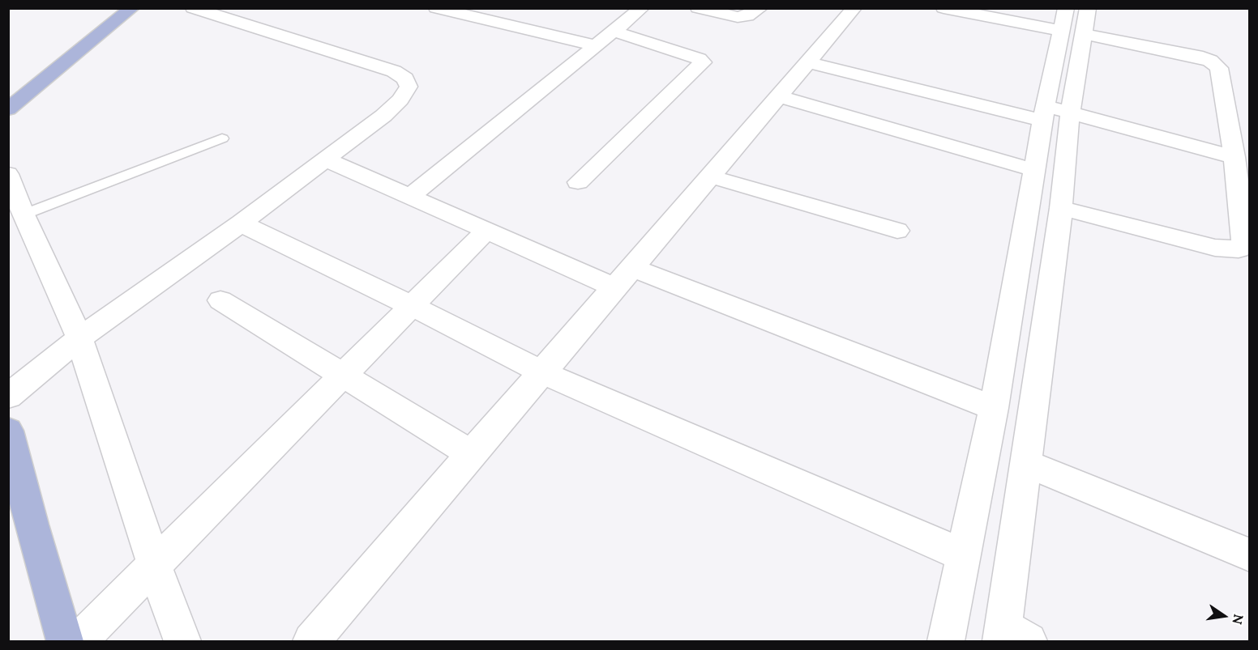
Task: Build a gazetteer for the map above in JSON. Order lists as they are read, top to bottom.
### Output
{
  "north": "right"
}
